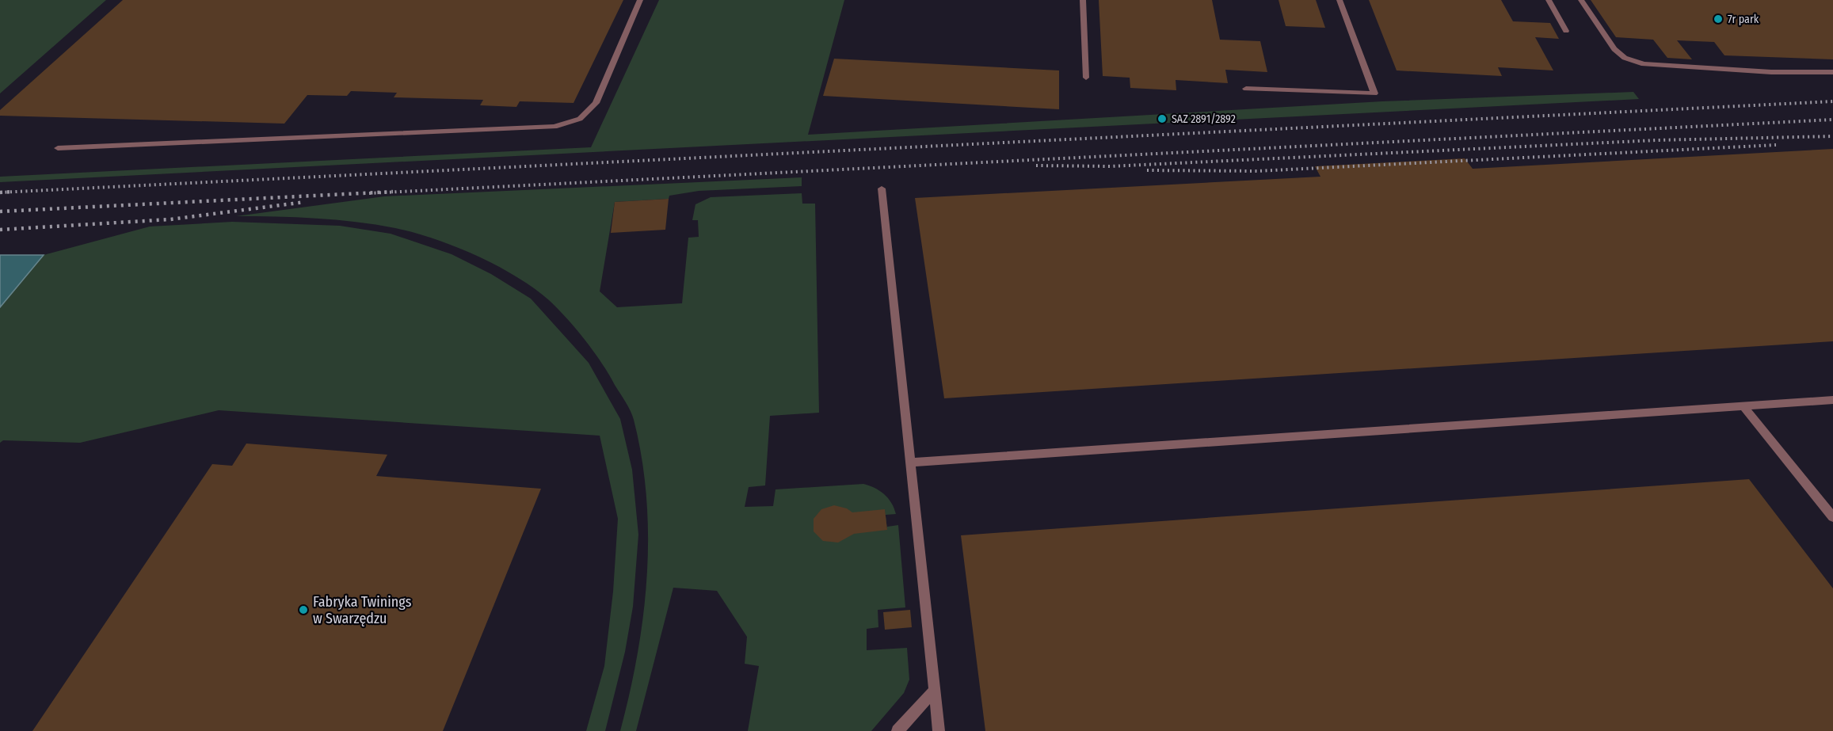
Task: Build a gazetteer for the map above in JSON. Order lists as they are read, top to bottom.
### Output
{
  "places": ["7r park", "SAZ 2891/2892", "Fabryka Twinings w Swarzędzu"]
}
